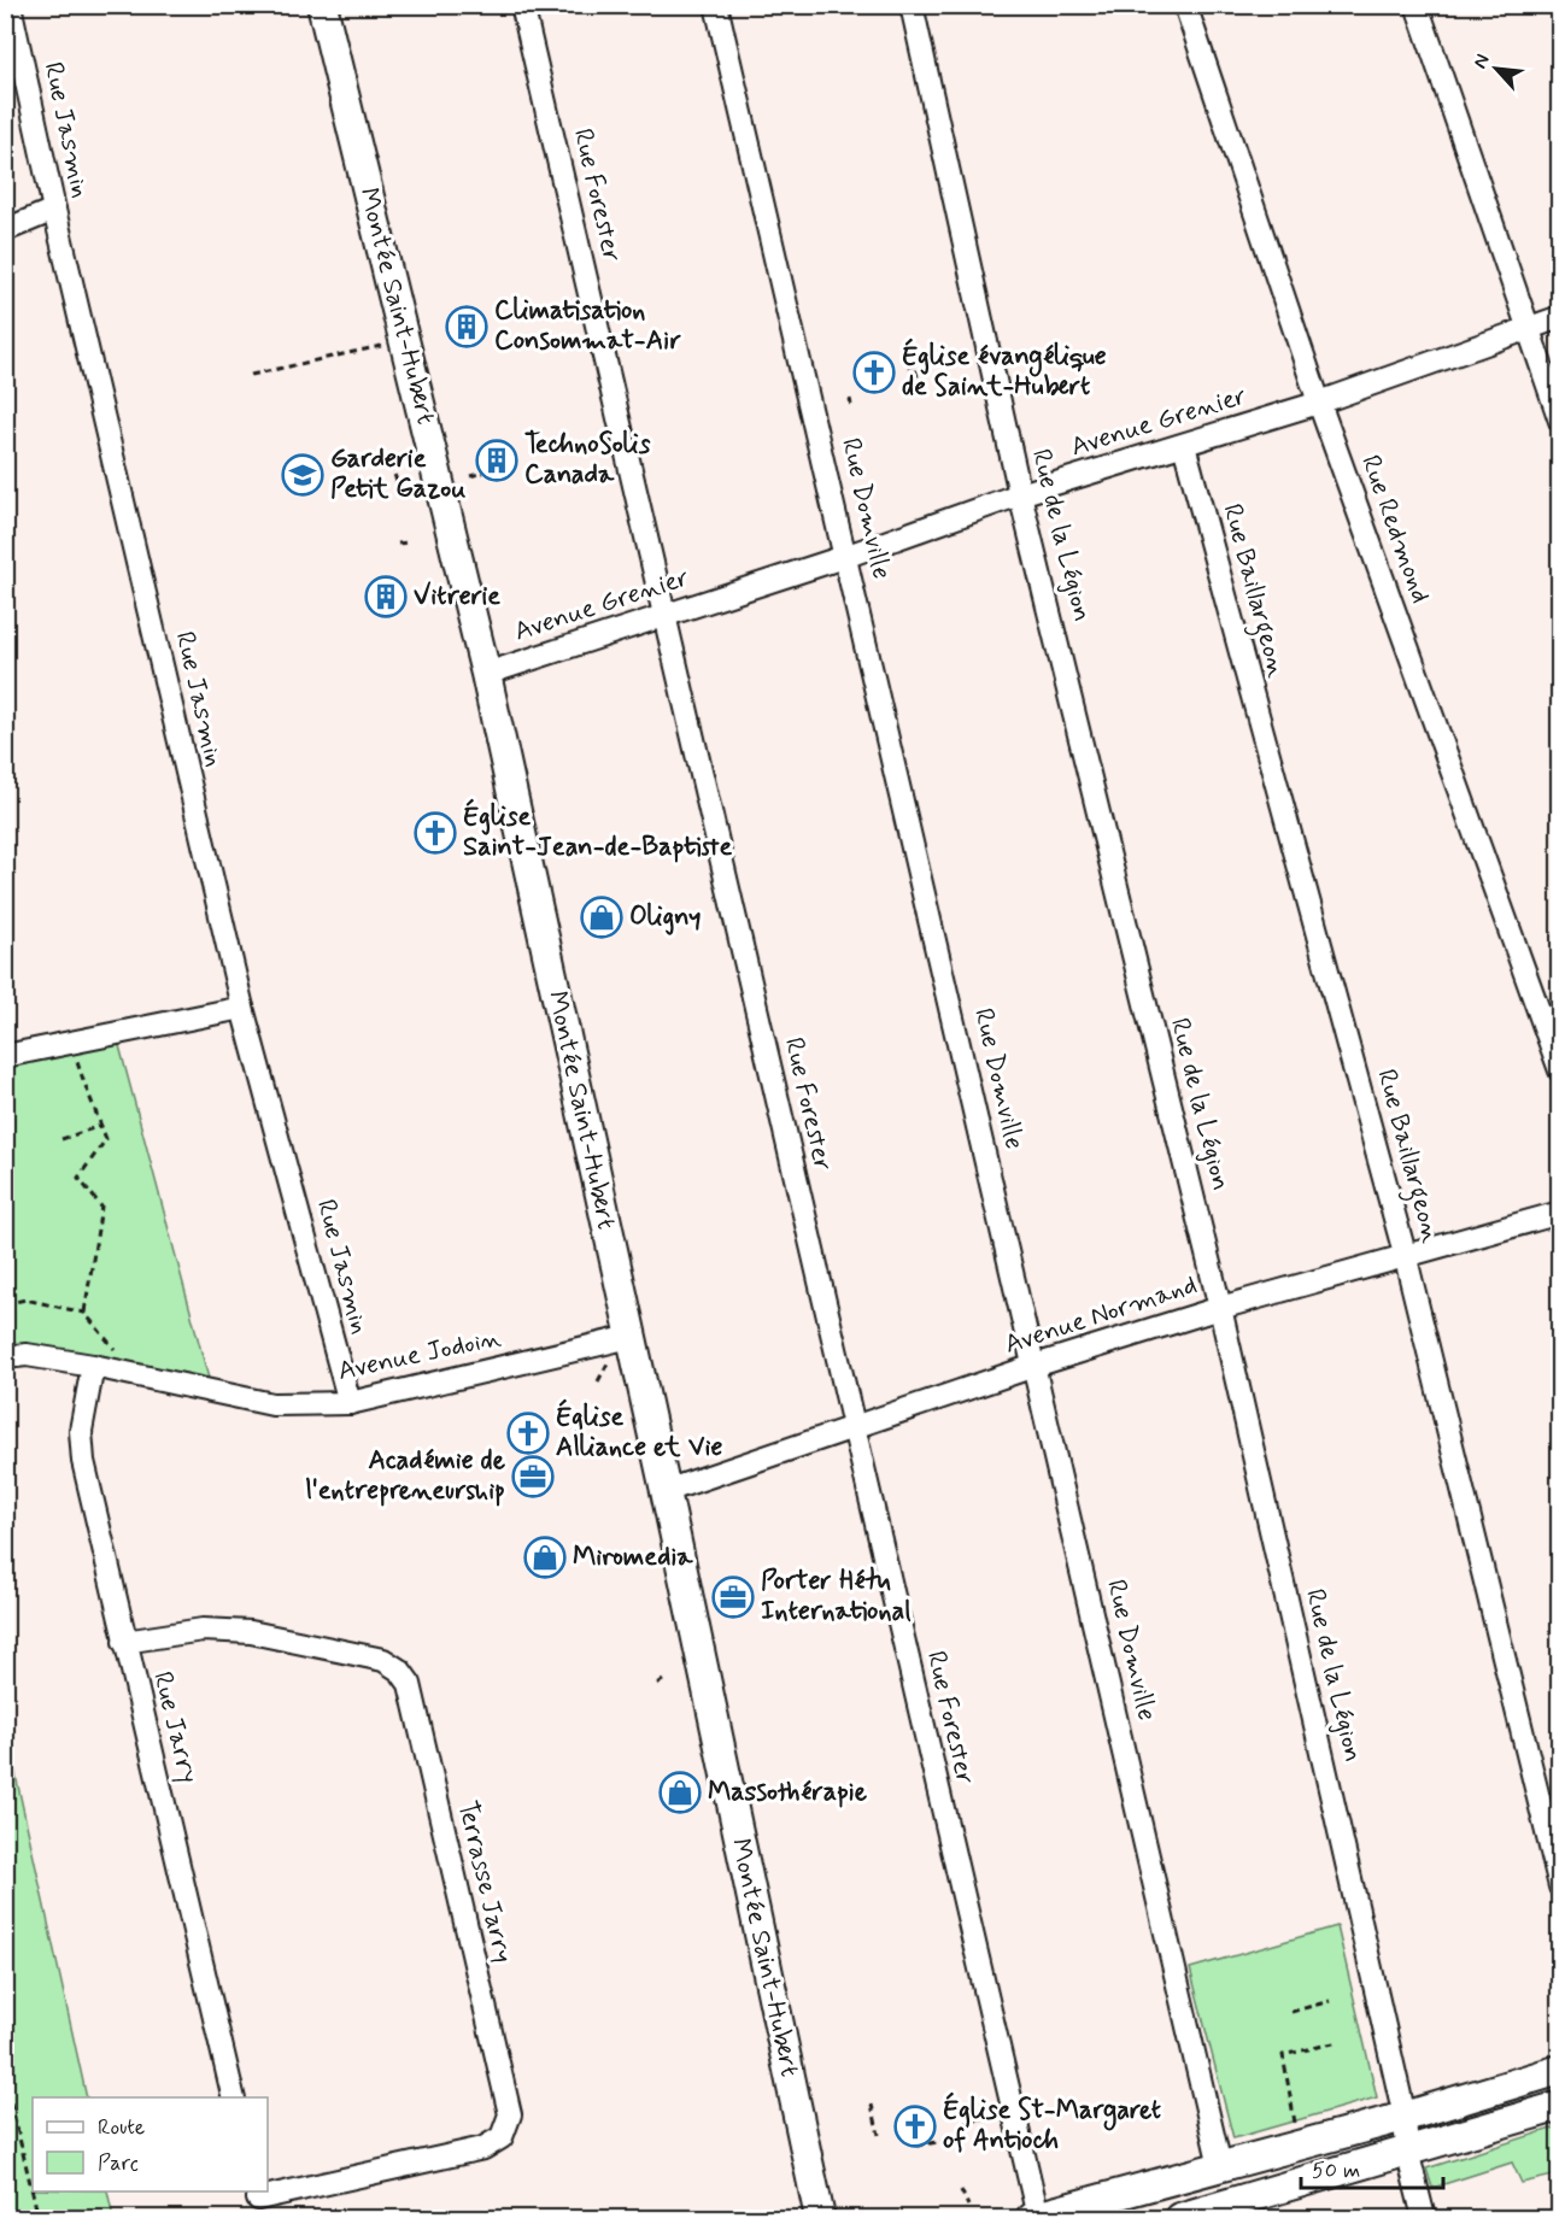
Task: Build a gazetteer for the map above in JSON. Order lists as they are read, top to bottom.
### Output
{
  "streets": {
    "street": [
      "Rue Jasmin",
      "Rue Forester",
      "Montée Saint-Hubert",
      "Avenue Grenier",
      "Rue Domville",
      "Rue Redmond",
      "Rue de la Légion",
      "Rue Baillargeon",
      "Avenue Normand",
      "Avenue Jodoin",
      "Rue Jarry",
      "Terrasse Jarry"
    ]
  },
  "crossings": [
    ["Rue Jasmin", "Avenue Jodoin"],
    ["Rue Forester", "Avenue Grenier"],
    ["Rue Forester", "Avenue Normand"],
    ["Montée Saint-Hubert", "Avenue Grenier"],
    ["Montée Saint-Hubert", "Avenue Normand"],
    ["Montée Saint-Hubert", "Avenue Jodoin"],
    ["Avenue Grenier", "Rue Domville"],
    ["Avenue Grenier", "Rue Redmond"],
    ["Avenue Grenier", "Rue de la Légion"],
    ["Avenue Grenier", "Rue Baillargeon"],
    ["Rue Domville", "Avenue Normand"],
    ["Rue de la Légion", "Avenue Normand"],
    ["Rue Baillargeon", "Avenue Normand"],
    ["Avenue Jodoin", "Rue Jarry"],
    ["Rue Jarry", "Terrasse Jarry"]
  ],
  "places": {
    "building": ["Climatisation Consommat-Air", "TechnoSolis Canada", "Vitrerie"],
    "church": [
      "Église évangélique de Saint-Hubert",
      "Église Saint-Jean-de-Baptiste",
      "Église Alliance et Vie",
      "Église St-Margaret of Antioch"
    ],
    "school or university": ["Garderie Petit Gazou"],
    "shop": ["Oligny", "Miromedia", "Massothérapie"],
    "office": ["Académie de l'entrepreneurship", "Porter Hétu International"]
  },
  "legend": ["Route", "Parc"],
  "scale_bar": "50 m",
  "north": "top left"
}
